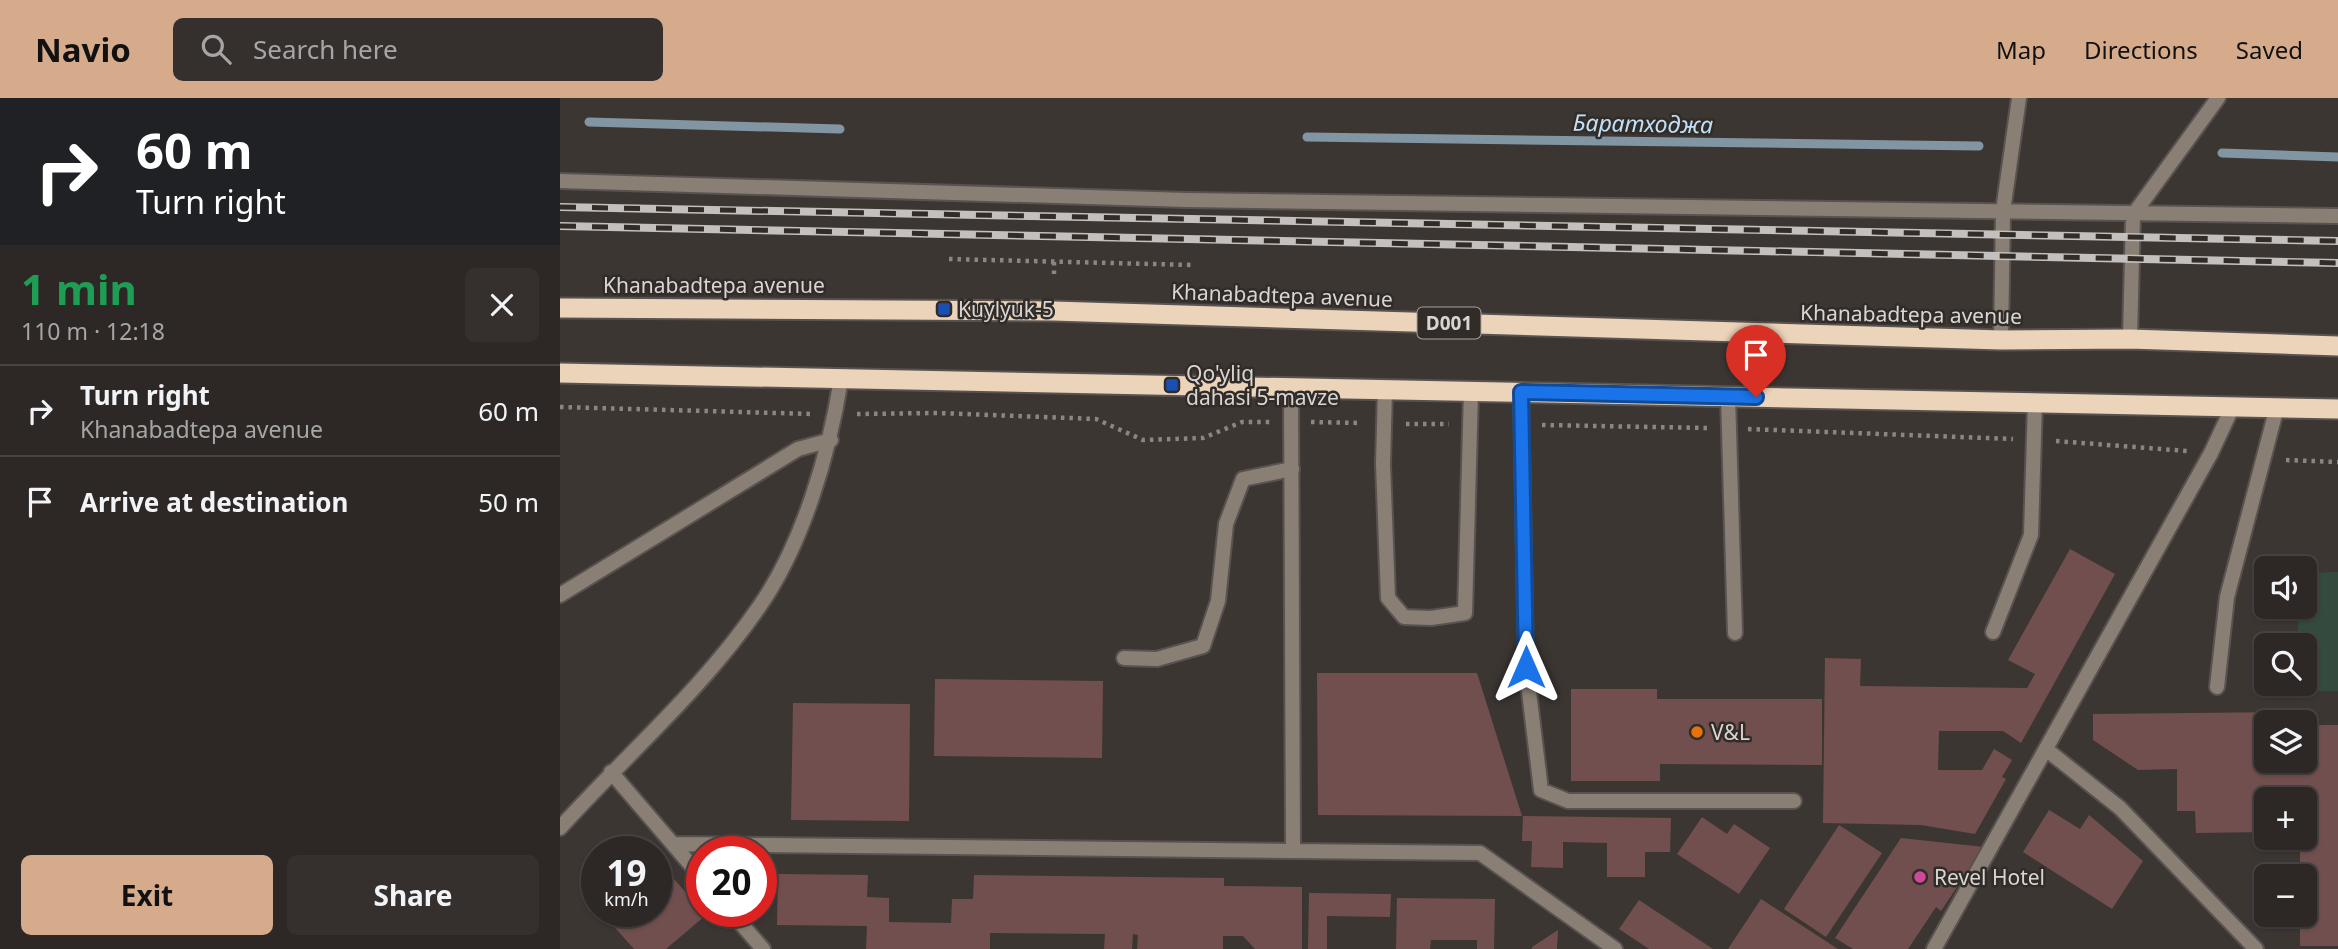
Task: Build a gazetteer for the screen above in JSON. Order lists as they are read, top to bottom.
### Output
{
  "streets": {
    "highway": ["Khanabadtepa avenue", "D001"]
  },
  "water": ["Баратходжа"],
  "places": {
    "transit": ["Kuylyuk-5", "Qo'yliq dahasi 5-mavze"],
    "other": ["V&L", "Revel Hotel"]
  },
  "page": {
    "header": "Navio",
    "search": "Search here",
    "nav": ["Map", "Directions", "Saved"],
    "turn": ["60 m", "Turn right"],
    "heading": ["1 min", "110 m · 12:18"],
    "list": [
      {
        "name": "Turn right",
        "note": "Khanabadtepa avenue",
        "value": "60 m"
      },
      {
        "name": "Arrive at destination",
        "value": "50 m"
      }
    ],
    "map_buttons": ["+", "−"],
    "speed": "19 km/h",
    "limit": "20",
    "buttons": ["Exit", "Share"]
  }
}
